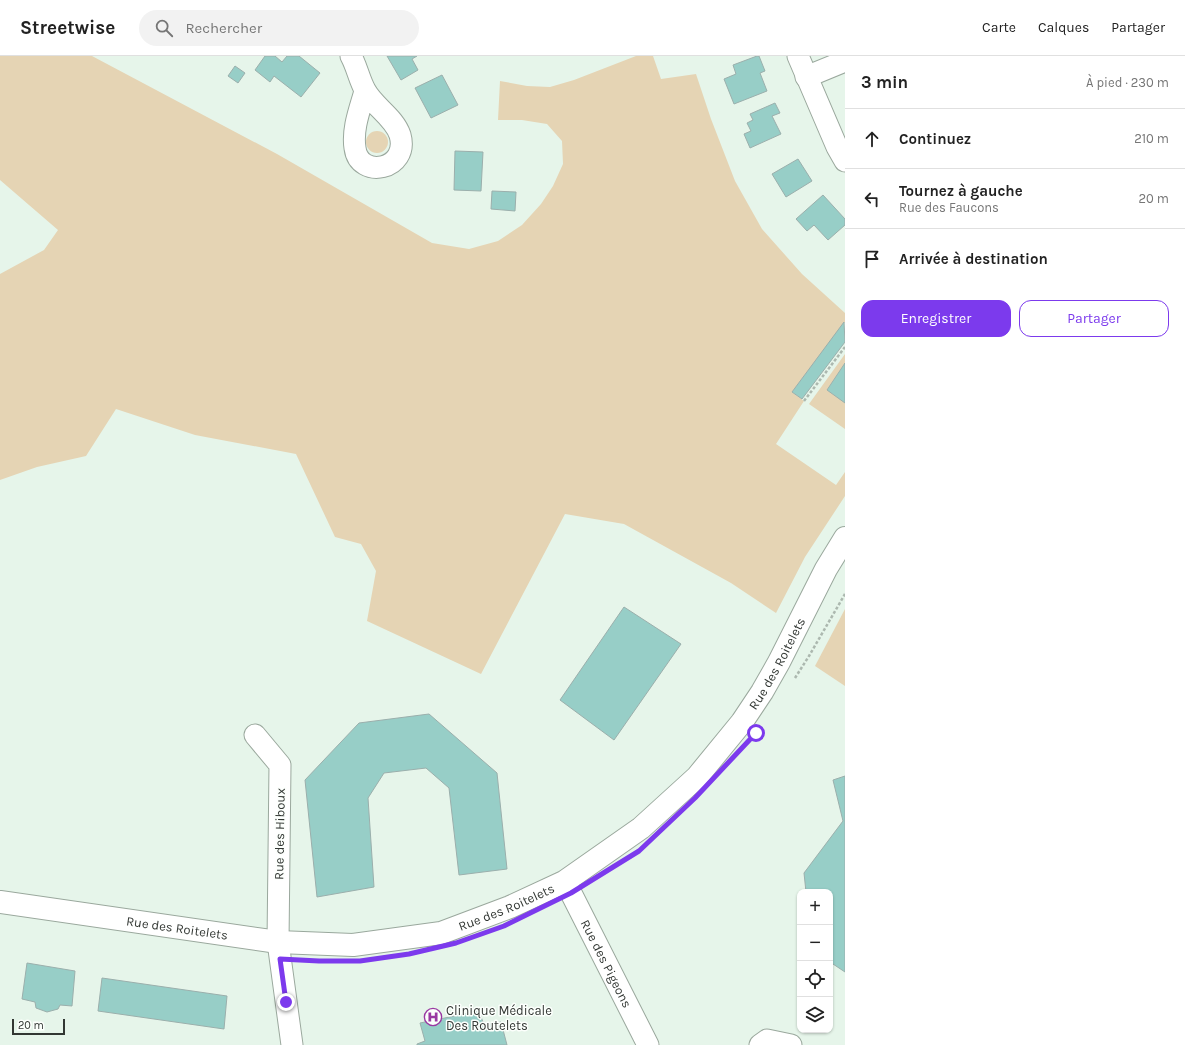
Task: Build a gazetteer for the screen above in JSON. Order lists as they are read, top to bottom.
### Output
{
  "streets": {
    "street": ["Rue des Roitelets", "Rue des Hiboux", "Rue des Pigeons"]
  },
  "crossings": [
    ["Rue des Roitelets", "Rue des Hiboux"],
    ["Rue des Roitelets", "Rue des Pigeons"]
  ],
  "places": {
    "hospital": ["Clinique Médicale Des Routelets"]
  },
  "scale_bar": "20 m",
  "page": {
    "header": "Streetwise",
    "search": "Rechercher",
    "nav": ["Carte", "Calques", "Partager"],
    "heading": ["3 min", "À pied · 230 m"],
    "list": [
      ["Continuez", "210 m"],
      ["Tournez à gauche", "Rue des Faucons", "20 m"],
      "Arrivée à destination"
    ],
    "buttons": ["Enregistrer", "Partager"],
    "map_buttons": ["+", "−"],
    "scale": "20 m"
  }
}
